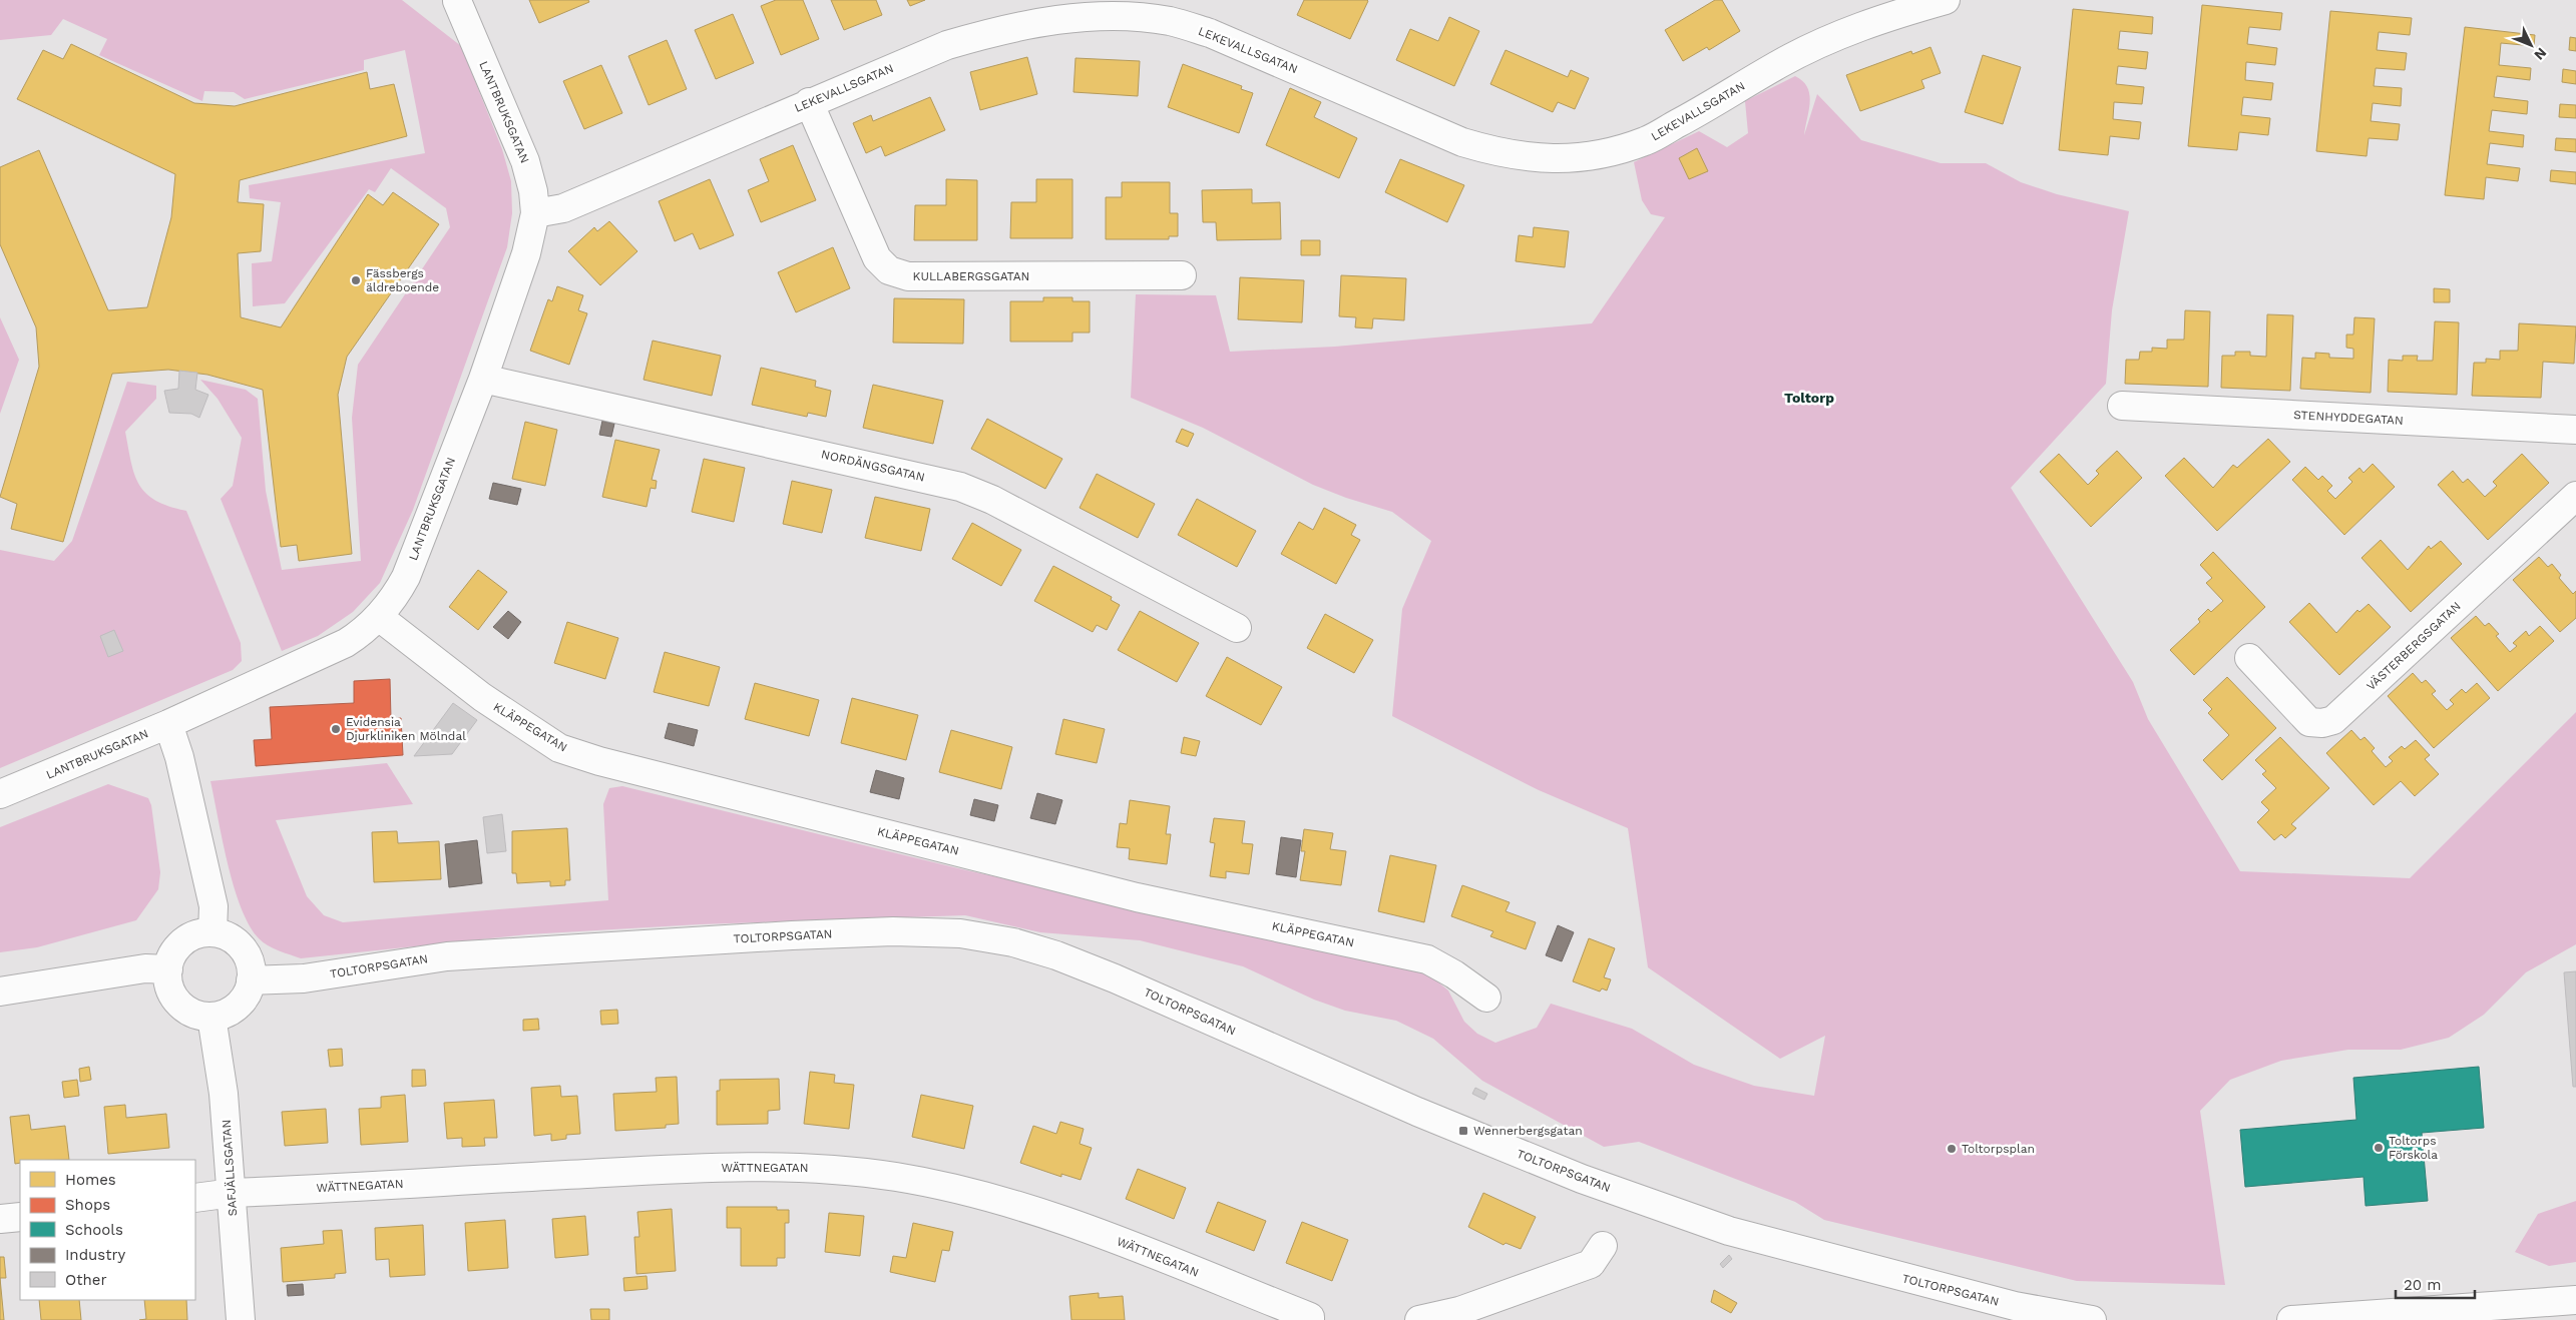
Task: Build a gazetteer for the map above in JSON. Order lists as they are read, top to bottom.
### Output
{
  "streets": {
    "street": [
      "LEKEVALLSGATAN",
      "LANTBRUKSGATAN",
      "KULLABERGSGATAN",
      "STENHYDDEGATAN",
      "NORDÄNGSGATAN",
      "VÄSTERBERGSGATAN",
      "KLÄPPEGATAN",
      "TOLTORPSGATAN",
      "SAFJÄLLSGATAN",
      "WÄTTNEGATAN"
    ]
  },
  "crossings": [
    ["LEKEVALLSGATAN", "LANTBRUKSGATAN"],
    ["LEKEVALLSGATAN", "KULLABERGSGATAN"],
    ["LANTBRUKSGATAN", "NORDÄNGSGATAN"],
    ["LANTBRUKSGATAN", "KLÄPPEGATAN"],
    ["TOLTORPSGATAN", "SAFJÄLLSGATAN"],
    ["SAFJÄLLSGATAN", "WÄTTNEGATAN"]
  ],
  "districts": ["Toltorp"],
  "places": {
    "other": [
      "Fässbergs äldreboende",
      "Evidensia Djurkliniken Mölndal",
      "Toltorps Förskola",
      "Toltorpsplan"
    ],
    "transit": ["Wennerbergsgatan"]
  },
  "legend": [
    "Homes",
    "Shops",
    "Schools",
    "Industry",
    "Other"
  ],
  "scale_bar": "20 m",
  "north": "bottom right"
}
